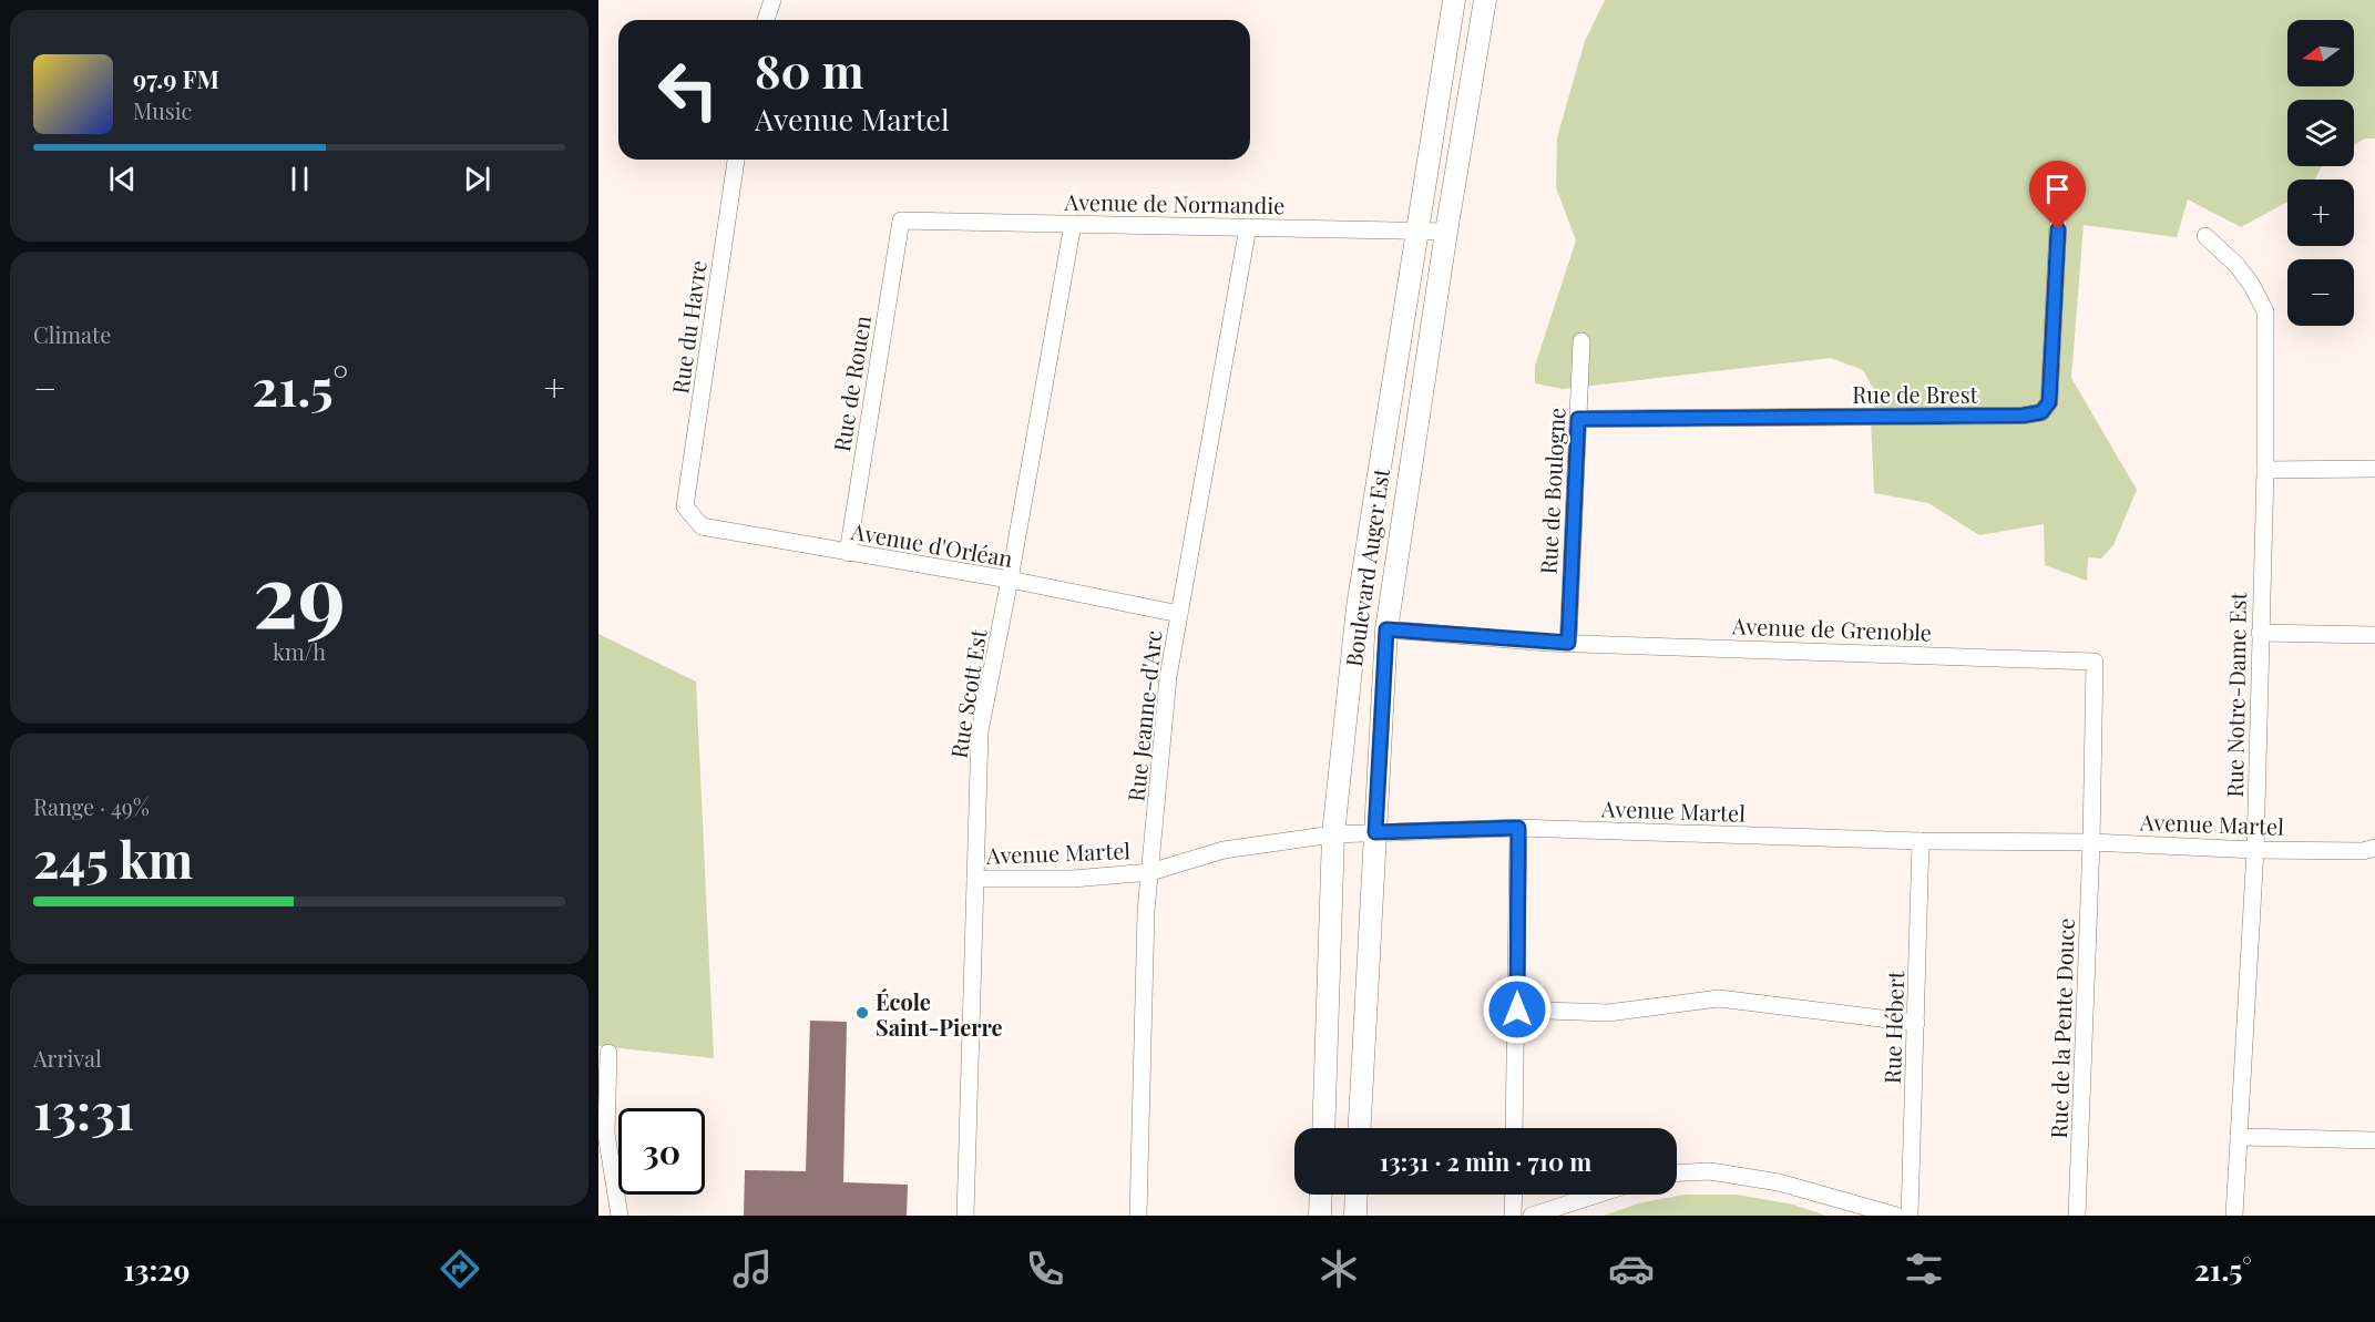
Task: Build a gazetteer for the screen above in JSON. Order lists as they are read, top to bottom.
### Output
{
  "streets": {
    "main road": ["Boulevard Auger Est"],
    "street": [
      "Avenue de Normandie",
      "Rue du Havre",
      "Rue de Rouen",
      "Rue de Brest",
      "Rue de Boulogne",
      "Avenue d'Orléan",
      "Avenue de Grenoble",
      "Rue Scott Est",
      "Rue Notre-Dame Est",
      "Rue Jeanne-d'Arc",
      "Avenue Martel",
      "Rue Hébert",
      "Rue de la Pente Douce"
    ]
  },
  "crossings": [
    ["Avenue de Normandie", "Rue de Rouen"],
    ["Avenue de Normandie", "Boulevard Auger Est"],
    ["Avenue de Normandie", "Rue Scott Est"],
    ["Avenue de Normandie", "Rue Jeanne-d'Arc"],
    ["Rue du Havre", "Avenue d'Orléan"],
    ["Rue de Rouen", "Avenue d'Orléan"],
    ["Rue de Brest", "Rue de Boulogne"],
    ["Rue de Boulogne", "Avenue de Grenoble"],
    ["Avenue d'Orléan", "Rue Scott Est"],
    ["Avenue d'Orléan", "Rue Jeanne-d'Arc"],
    ["Boulevard Auger Est", "Avenue de Grenoble"],
    ["Boulevard Auger Est", "Avenue Martel"],
    ["Avenue de Grenoble", "Avenue Martel"],
    ["Avenue de Grenoble", "Rue de la Pente Douce"],
    ["Rue Scott Est", "Avenue Martel"],
    ["Rue Notre-Dame Est", "Avenue Martel"],
    ["Rue Jeanne-d'Arc", "Avenue Martel"],
    ["Avenue Martel", "Rue Hébert"],
    ["Avenue Martel", "Rue de la Pente Douce"]
  ],
  "places": ["École Saint-Pierre"],
  "north": "left",
  "page": {
    "map_buttons": ["+", "−"],
    "turn": ["80 m", "Avenue Martel"],
    "song": ["97.9 FM", "Music"],
    "tile": [
      "Climate",
      ["29", "km/h"],
      ["Range · 49%", "245 km"],
      ["Arrival", "13:31"]
    ],
    "heat": ["−", "21.5°", "+"],
    "limit": "30",
    "trip": "13:31 · 2 min · 710 m",
    "tabs": ["13:29", "21.5°"]
  }
}
